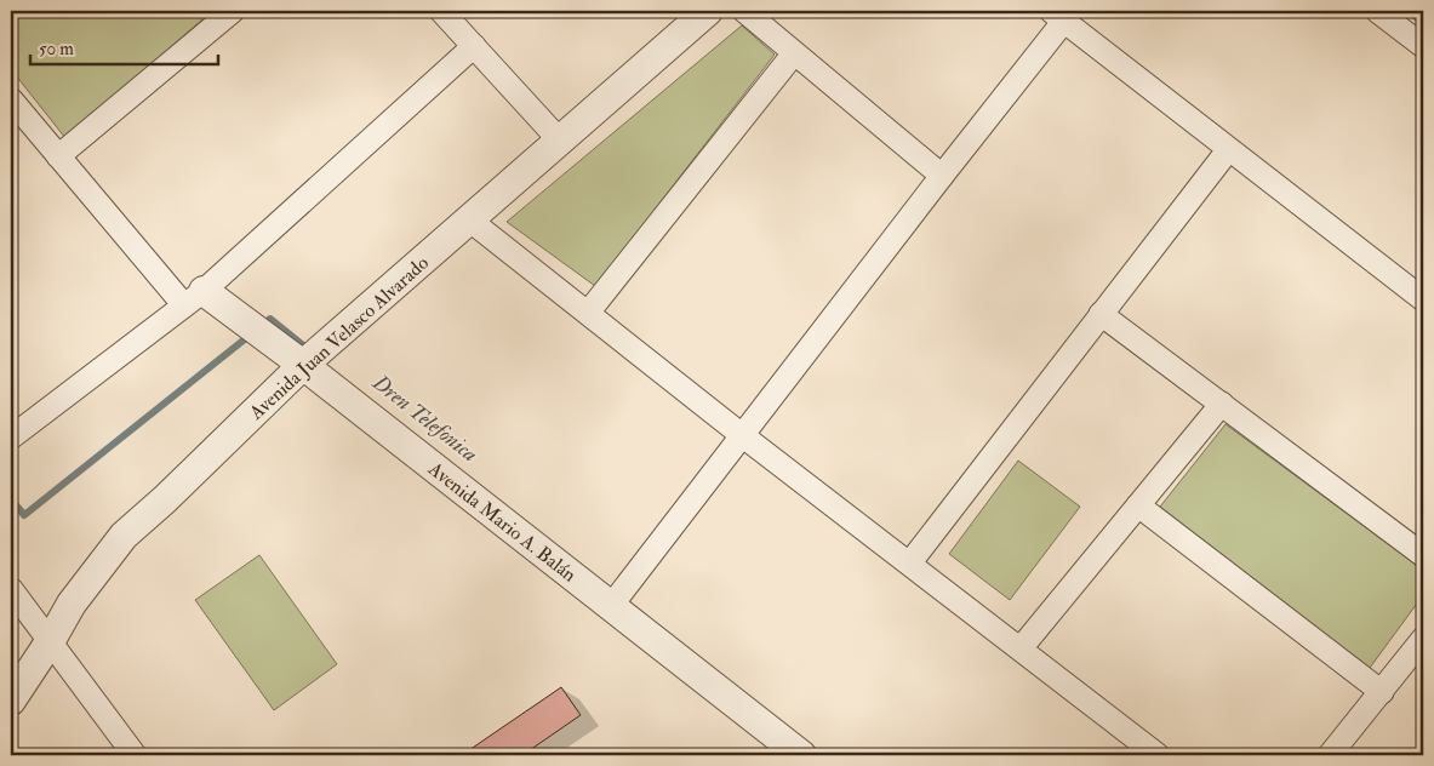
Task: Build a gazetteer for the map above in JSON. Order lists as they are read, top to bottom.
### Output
{
  "streets": {
    "street": ["Avenida Juan Velasco Alvarado", "Avenida Mario A. Balán"]
  },
  "crossings": [
    ["Avenida Juan Velasco Alvarado", "Avenida Mario A. Balán"]
  ],
  "water": ["Dren Telefonica"],
  "scale_bar": "50 m"
}
